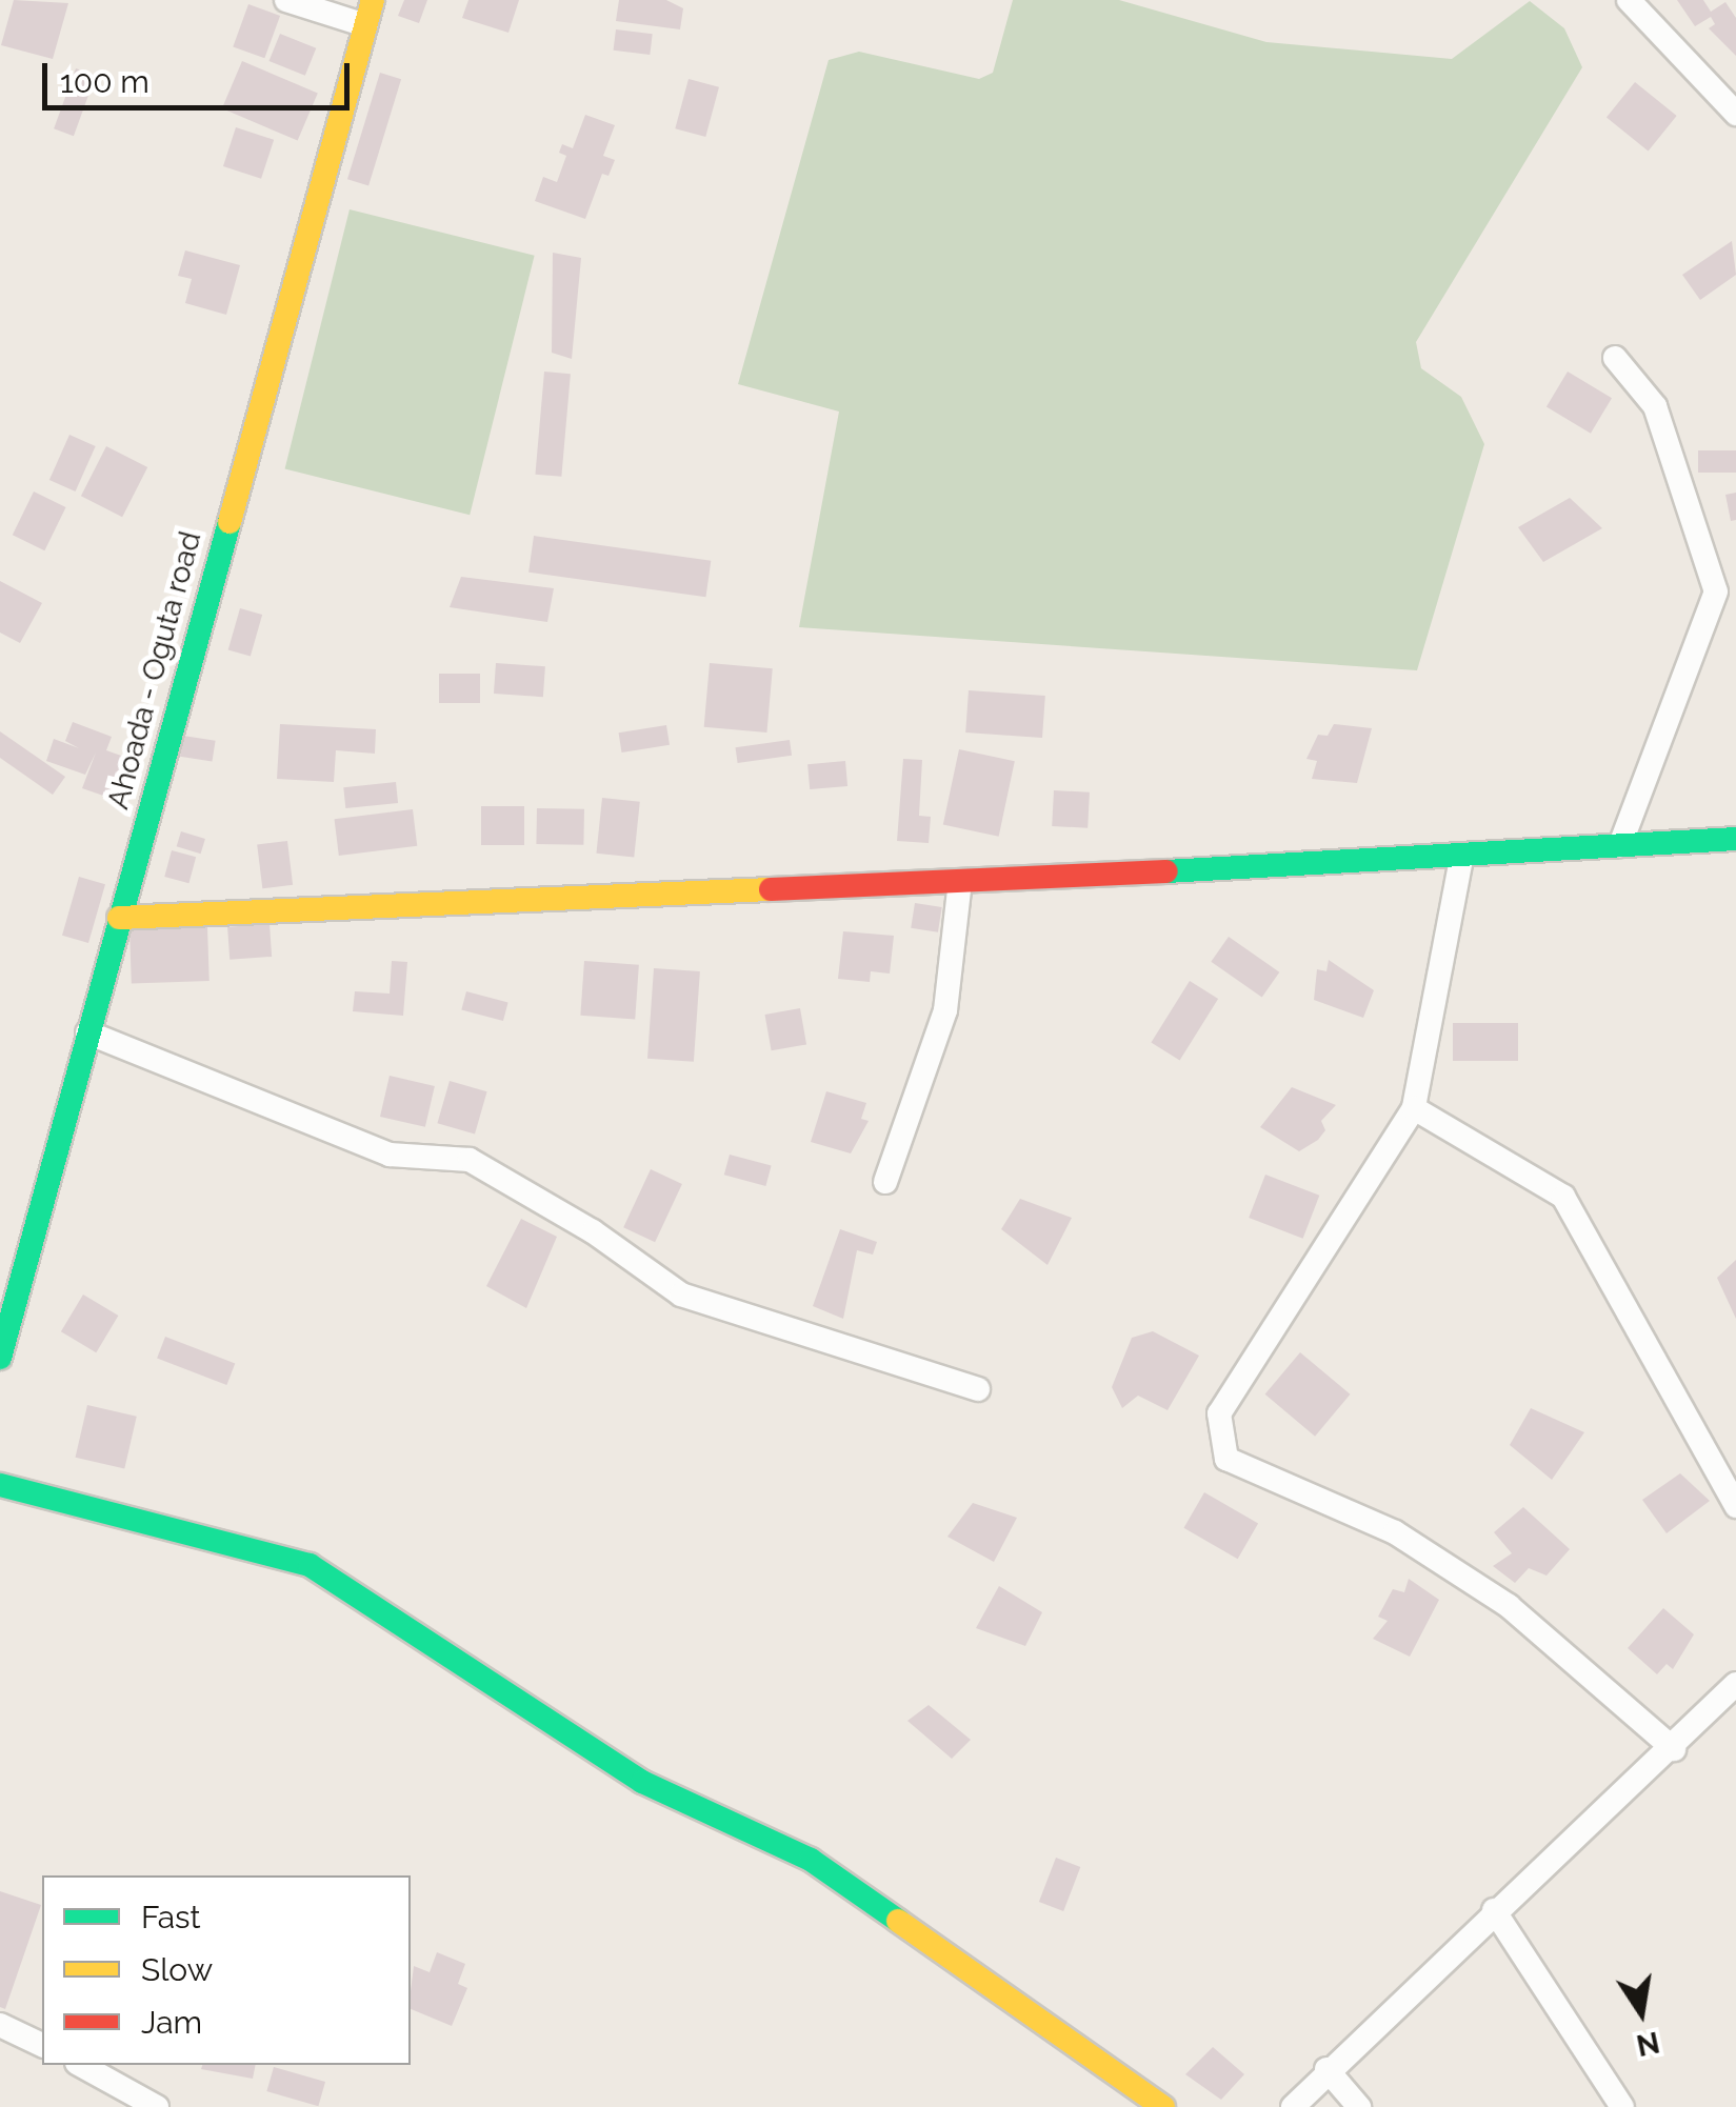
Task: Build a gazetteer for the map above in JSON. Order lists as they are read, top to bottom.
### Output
{
  "streets": {
    "street": ["Ahoada - Oguta road"]
  },
  "legend": ["Fast", "Slow", "Jam"],
  "scale_bar": "100 m",
  "north": "bottom"
}
